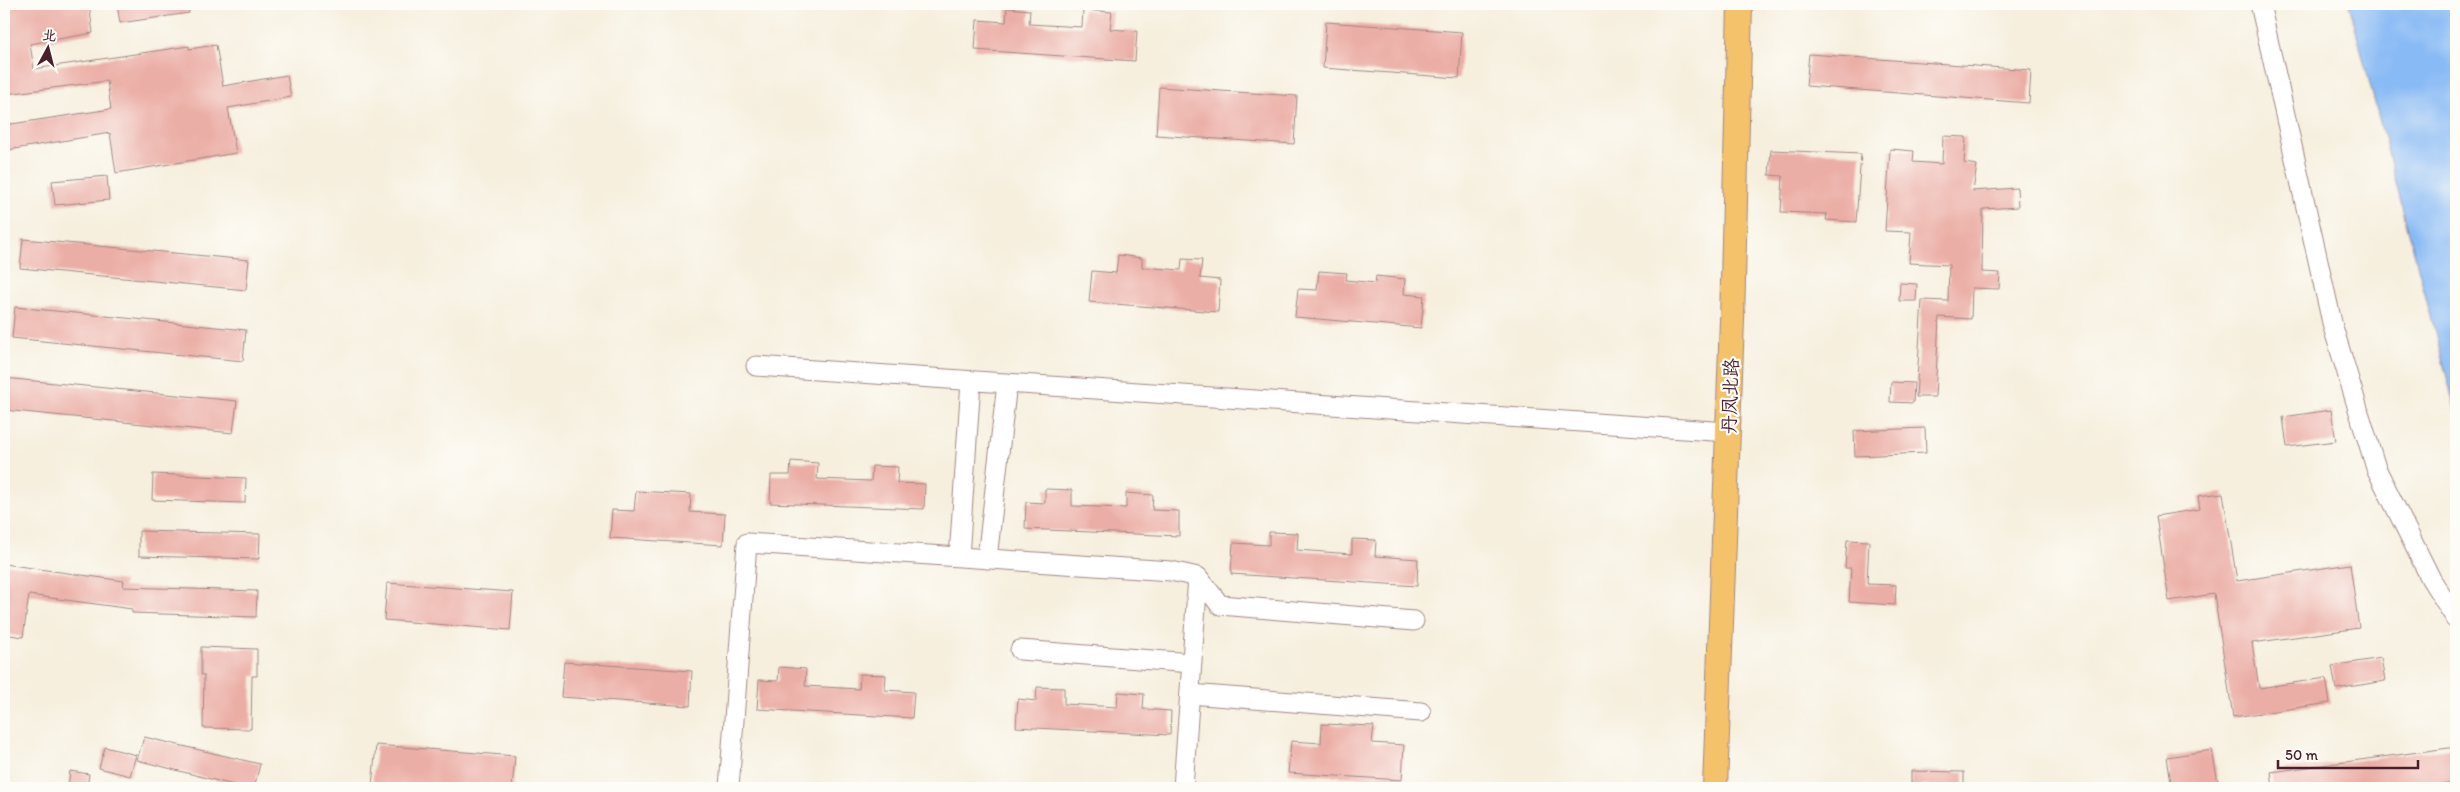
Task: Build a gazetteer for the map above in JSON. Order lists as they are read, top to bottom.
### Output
{
  "streets": {
    "main road": ["丹凤北路"]
  },
  "scale_bar": "50 m",
  "north": "top"
}
